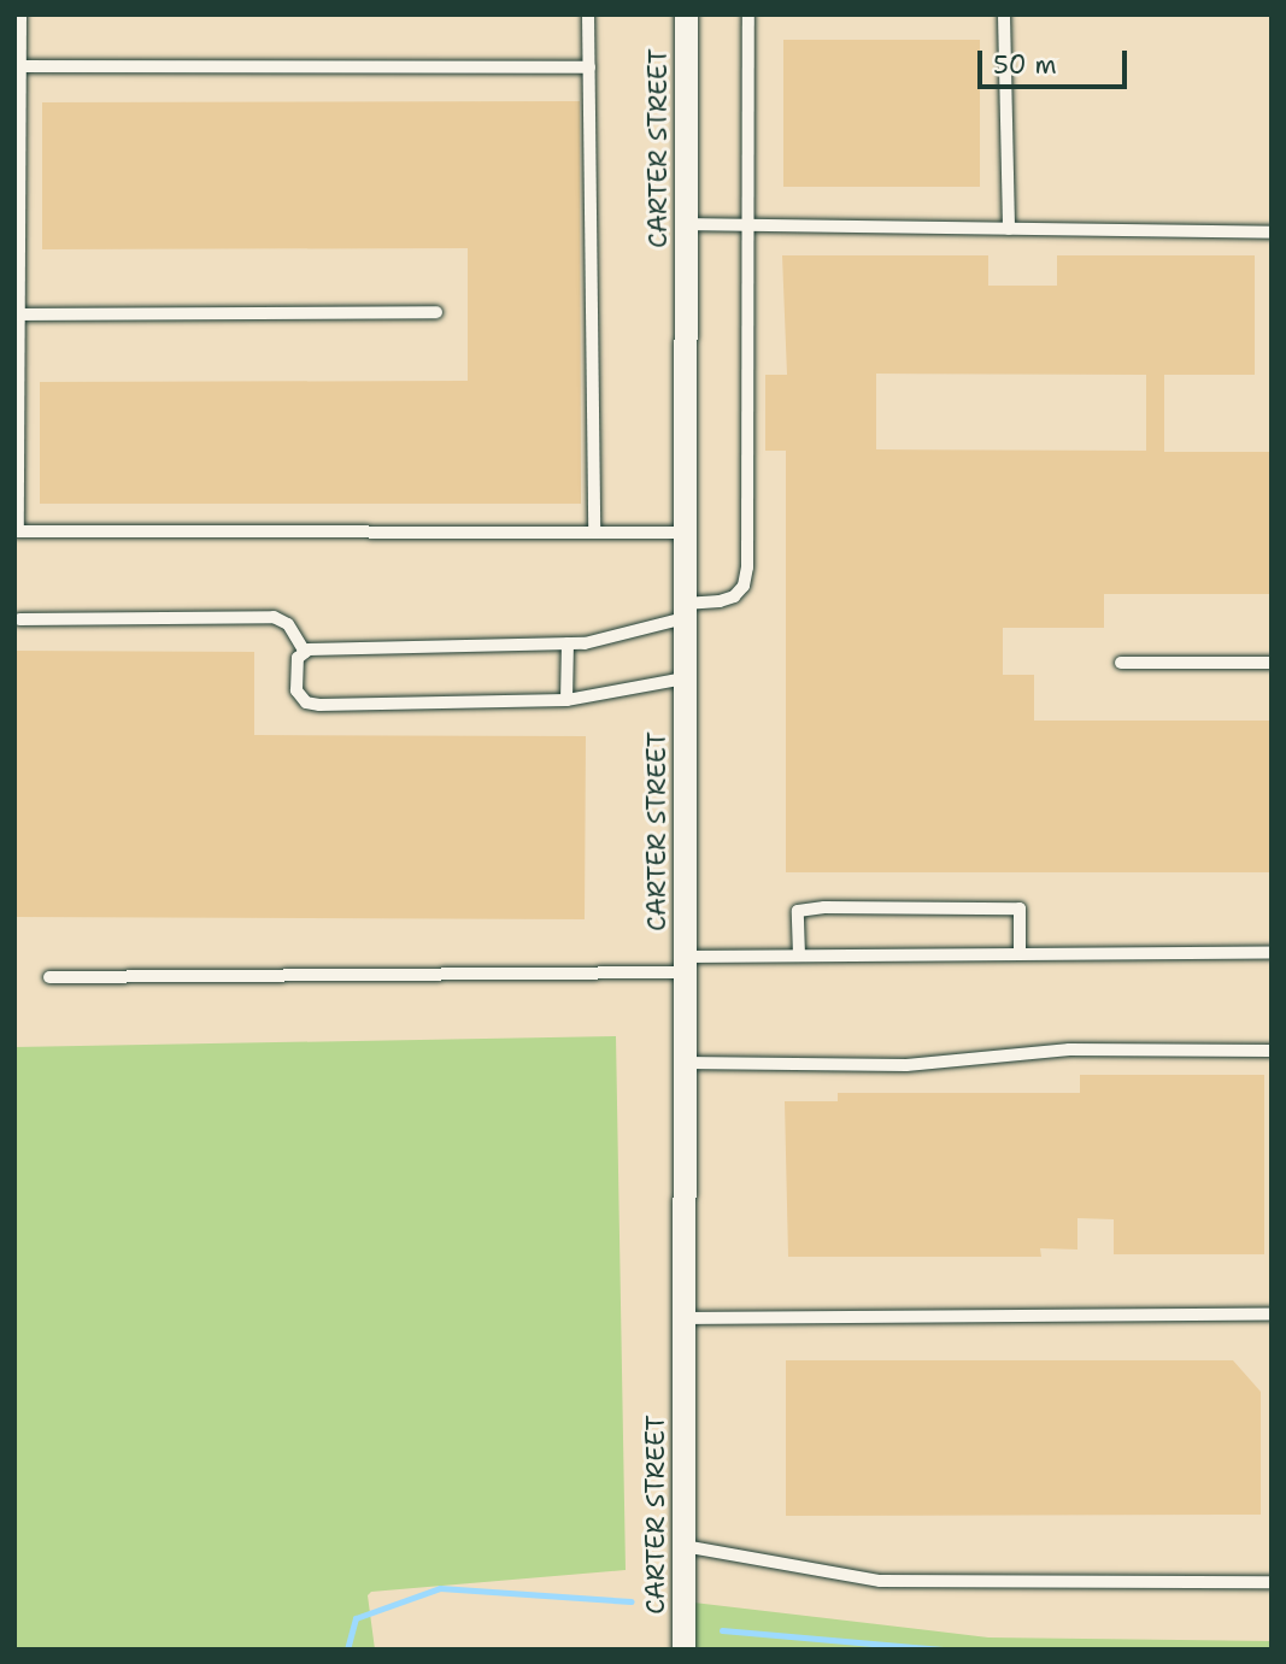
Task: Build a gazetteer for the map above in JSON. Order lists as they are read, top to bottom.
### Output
{
  "streets": {
    "street": ["CARTER STREET"]
  },
  "scale_bar": "50 m"
}
